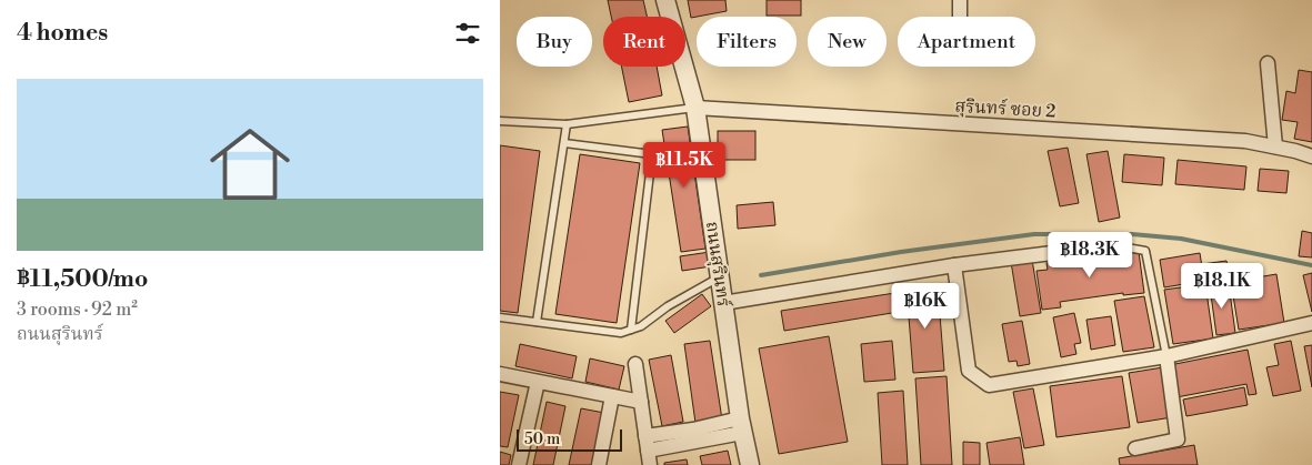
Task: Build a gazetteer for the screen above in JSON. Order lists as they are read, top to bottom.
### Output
{
  "streets": {
    "street": ["สุรินทร์ ซอย 2", "ถนนสุรินทร์"]
  },
  "crossings": [
    ["สุรินทร์ ซอย 2", "ถนนสุรินทร์"]
  ],
  "scale_bar": "50 m",
  "page": {
    "heading": "4 homes",
    "chip": [
      "Buy",
      "Rent",
      "Filters",
      "New",
      "Apartment"
    ],
    "list": [
      {
        "name": "฿11,500/mo",
        "note": "3 rooms · 92 m² · ถนนสุรินทร์"
      }
    ],
    "price": [
      "฿11.5K",
      "฿18.3K",
      "฿18.1K",
      "฿16K"
    ],
    "scale": "50 m"
  }
}
